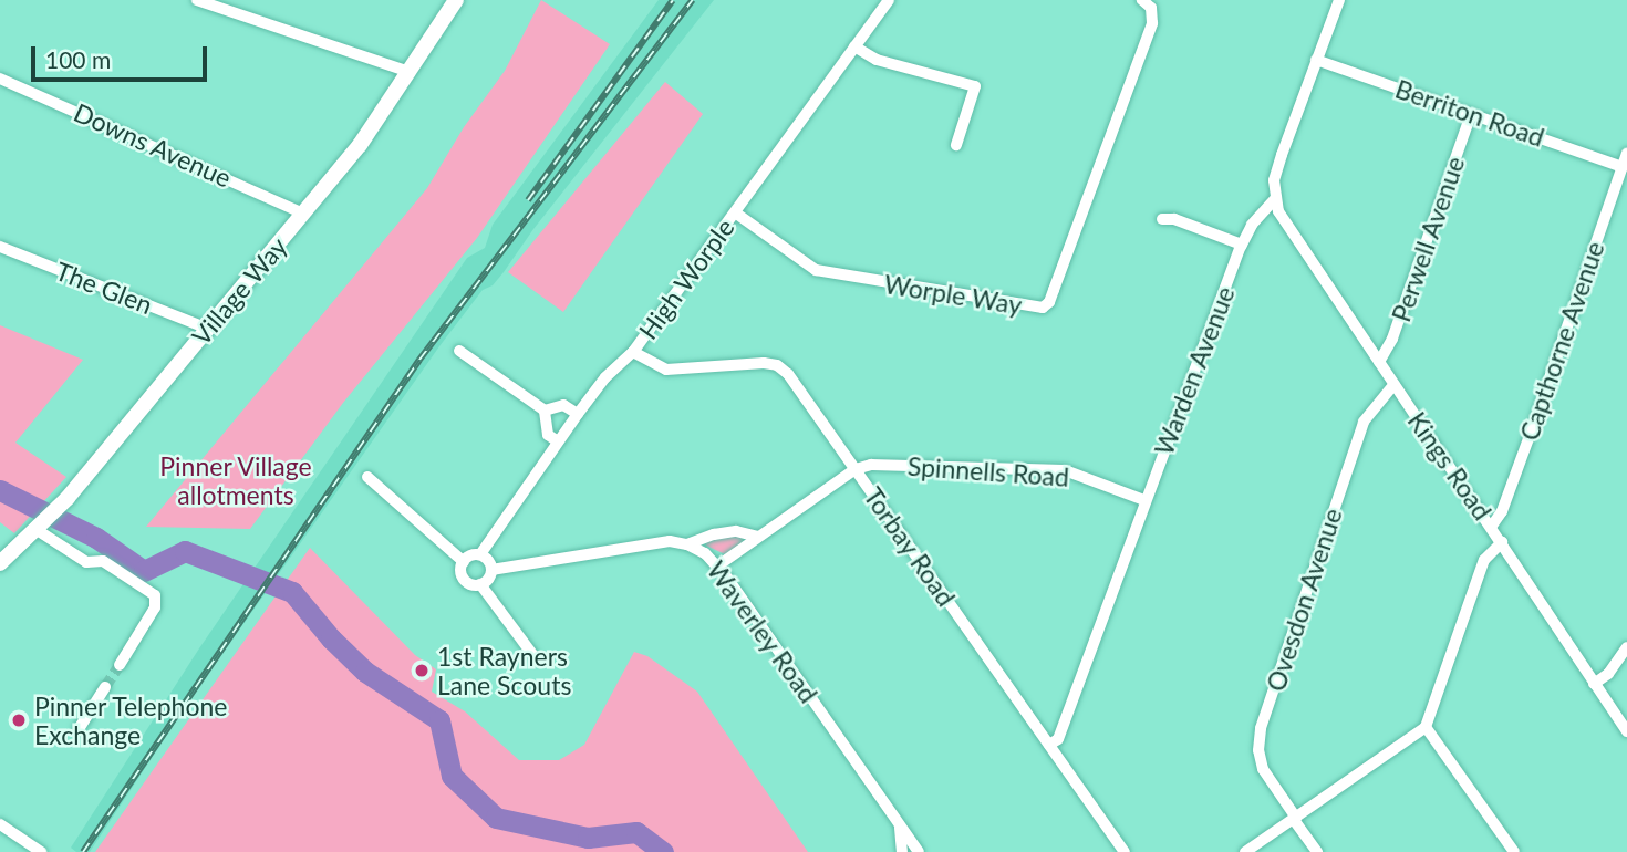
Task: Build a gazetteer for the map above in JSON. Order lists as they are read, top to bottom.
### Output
{
  "streets": {
    "street": [
      "Berriton Road",
      "Downs Avenue",
      "Perwell Avenue",
      "High Worple",
      "The Glen",
      "Village Way",
      "Worple Way",
      "Capthorne Avenue",
      "Warden Avenue",
      "Kings Road",
      "Spinnells Road",
      "Torbay Road",
      "Ovesdon Avenue",
      "Waverley Road"
    ]
  },
  "crossings": [
    ["Berriton Road", "Perwell Avenue"],
    ["Berriton Road", "Capthorne Avenue"],
    ["Downs Avenue", "Village Way"],
    ["Perwell Avenue", "Kings Road"],
    ["High Worple", "Worple Way"],
    ["High Worple", "Torbay Road"],
    ["High Worple", "Waverley Road"],
    ["The Glen", "Village Way"],
    ["Capthorne Avenue", "Kings Road"],
    ["Warden Avenue", "Kings Road"],
    ["Warden Avenue", "Spinnells Road"],
    ["Warden Avenue", "Torbay Road"],
    ["Kings Road", "Ovesdon Avenue"],
    ["Spinnells Road", "Torbay Road"],
    ["Spinnells Road", "Waverley Road"]
  ],
  "parks": ["Pinner Village allotments"],
  "places": ["1st Rayners Lane Scouts", "Pinner Telephone Exchange"],
  "scale_bar": "100 m"
}
